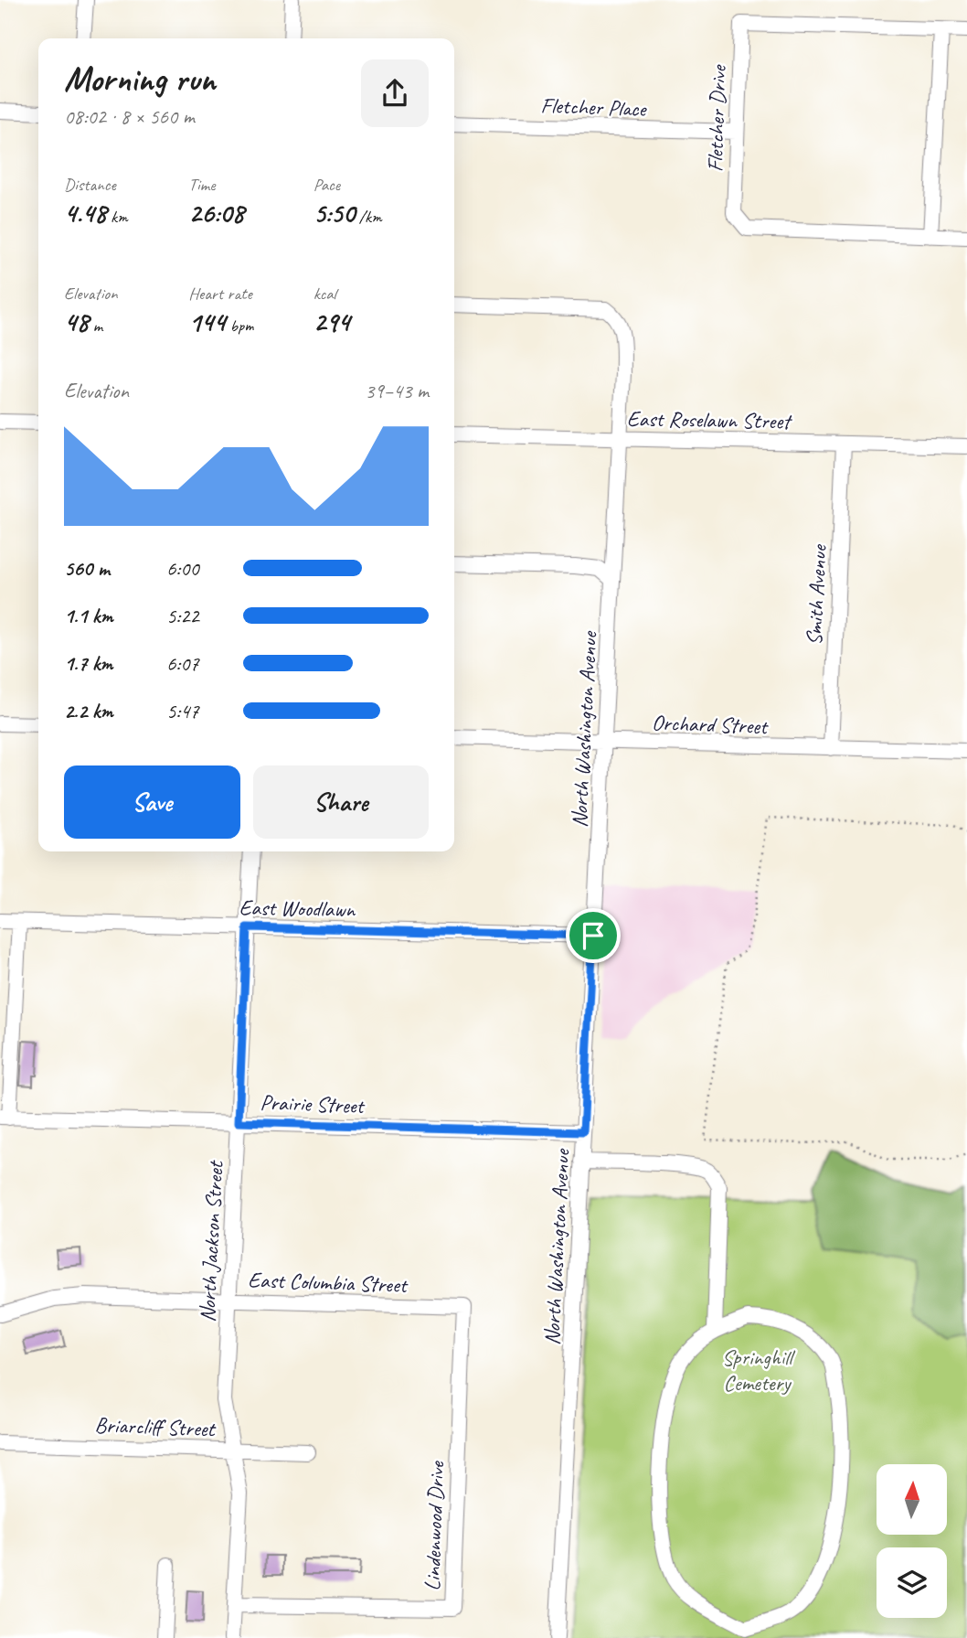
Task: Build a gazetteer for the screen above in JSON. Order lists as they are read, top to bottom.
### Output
{
  "streets": {
    "street": [
      "Fletcher Place",
      "Fletcher Drive",
      "East Roselawn Street",
      "Smith Avenue",
      "Orchard Street",
      "North Washington Avenue",
      "East Woodlawn",
      "Prairie Street",
      "North Jackson Street",
      "East Columbia Street",
      "Briarcliff Street",
      "Lindenwood Drive"
    ]
  },
  "crossings": [
    ["Fletcher Place", "Fletcher Drive"],
    ["East Roselawn Street", "Smith Avenue"],
    ["East Roselawn Street", "North Washington Avenue"],
    ["Smith Avenue", "Orchard Street"],
    ["Orchard Street", "North Washington Avenue"],
    ["North Washington Avenue", "East Woodlawn"],
    ["North Washington Avenue", "Prairie Street"],
    ["East Woodlawn", "North Jackson Street"],
    ["Prairie Street", "North Jackson Street"],
    ["North Jackson Street", "East Columbia Street"],
    ["North Jackson Street", "Briarcliff Street"],
    ["North Jackson Street", "Lindenwood Drive"],
    ["East Columbia Street", "Lindenwood Drive"]
  ],
  "parks": ["Springhill Cemetery"],
  "north": "top",
  "page": {
    "heading": ["Morning run", "08:02 · 8 × 560 m"],
    "stats": [
      ["Distance", "4.48 km"],
      ["Time", "26:08"],
      ["Pace", "5:50 /km"],
      ["Elevation", "48 m"],
      ["Heart rate", "144 bpm"],
      ["kcal", "294"]
    ],
    "chart": ["Elevation", "39–43 m"],
    "list": [
      {
        "name": "560 m",
        "note": "6:00"
      },
      {
        "name": "1.1 km",
        "note": "5:22"
      },
      {
        "name": "1.7 km",
        "note": "6:07"
      },
      {
        "name": "2.2 km",
        "note": "5:47"
      }
    ],
    "buttons": ["Save", "Share"]
  }
}
